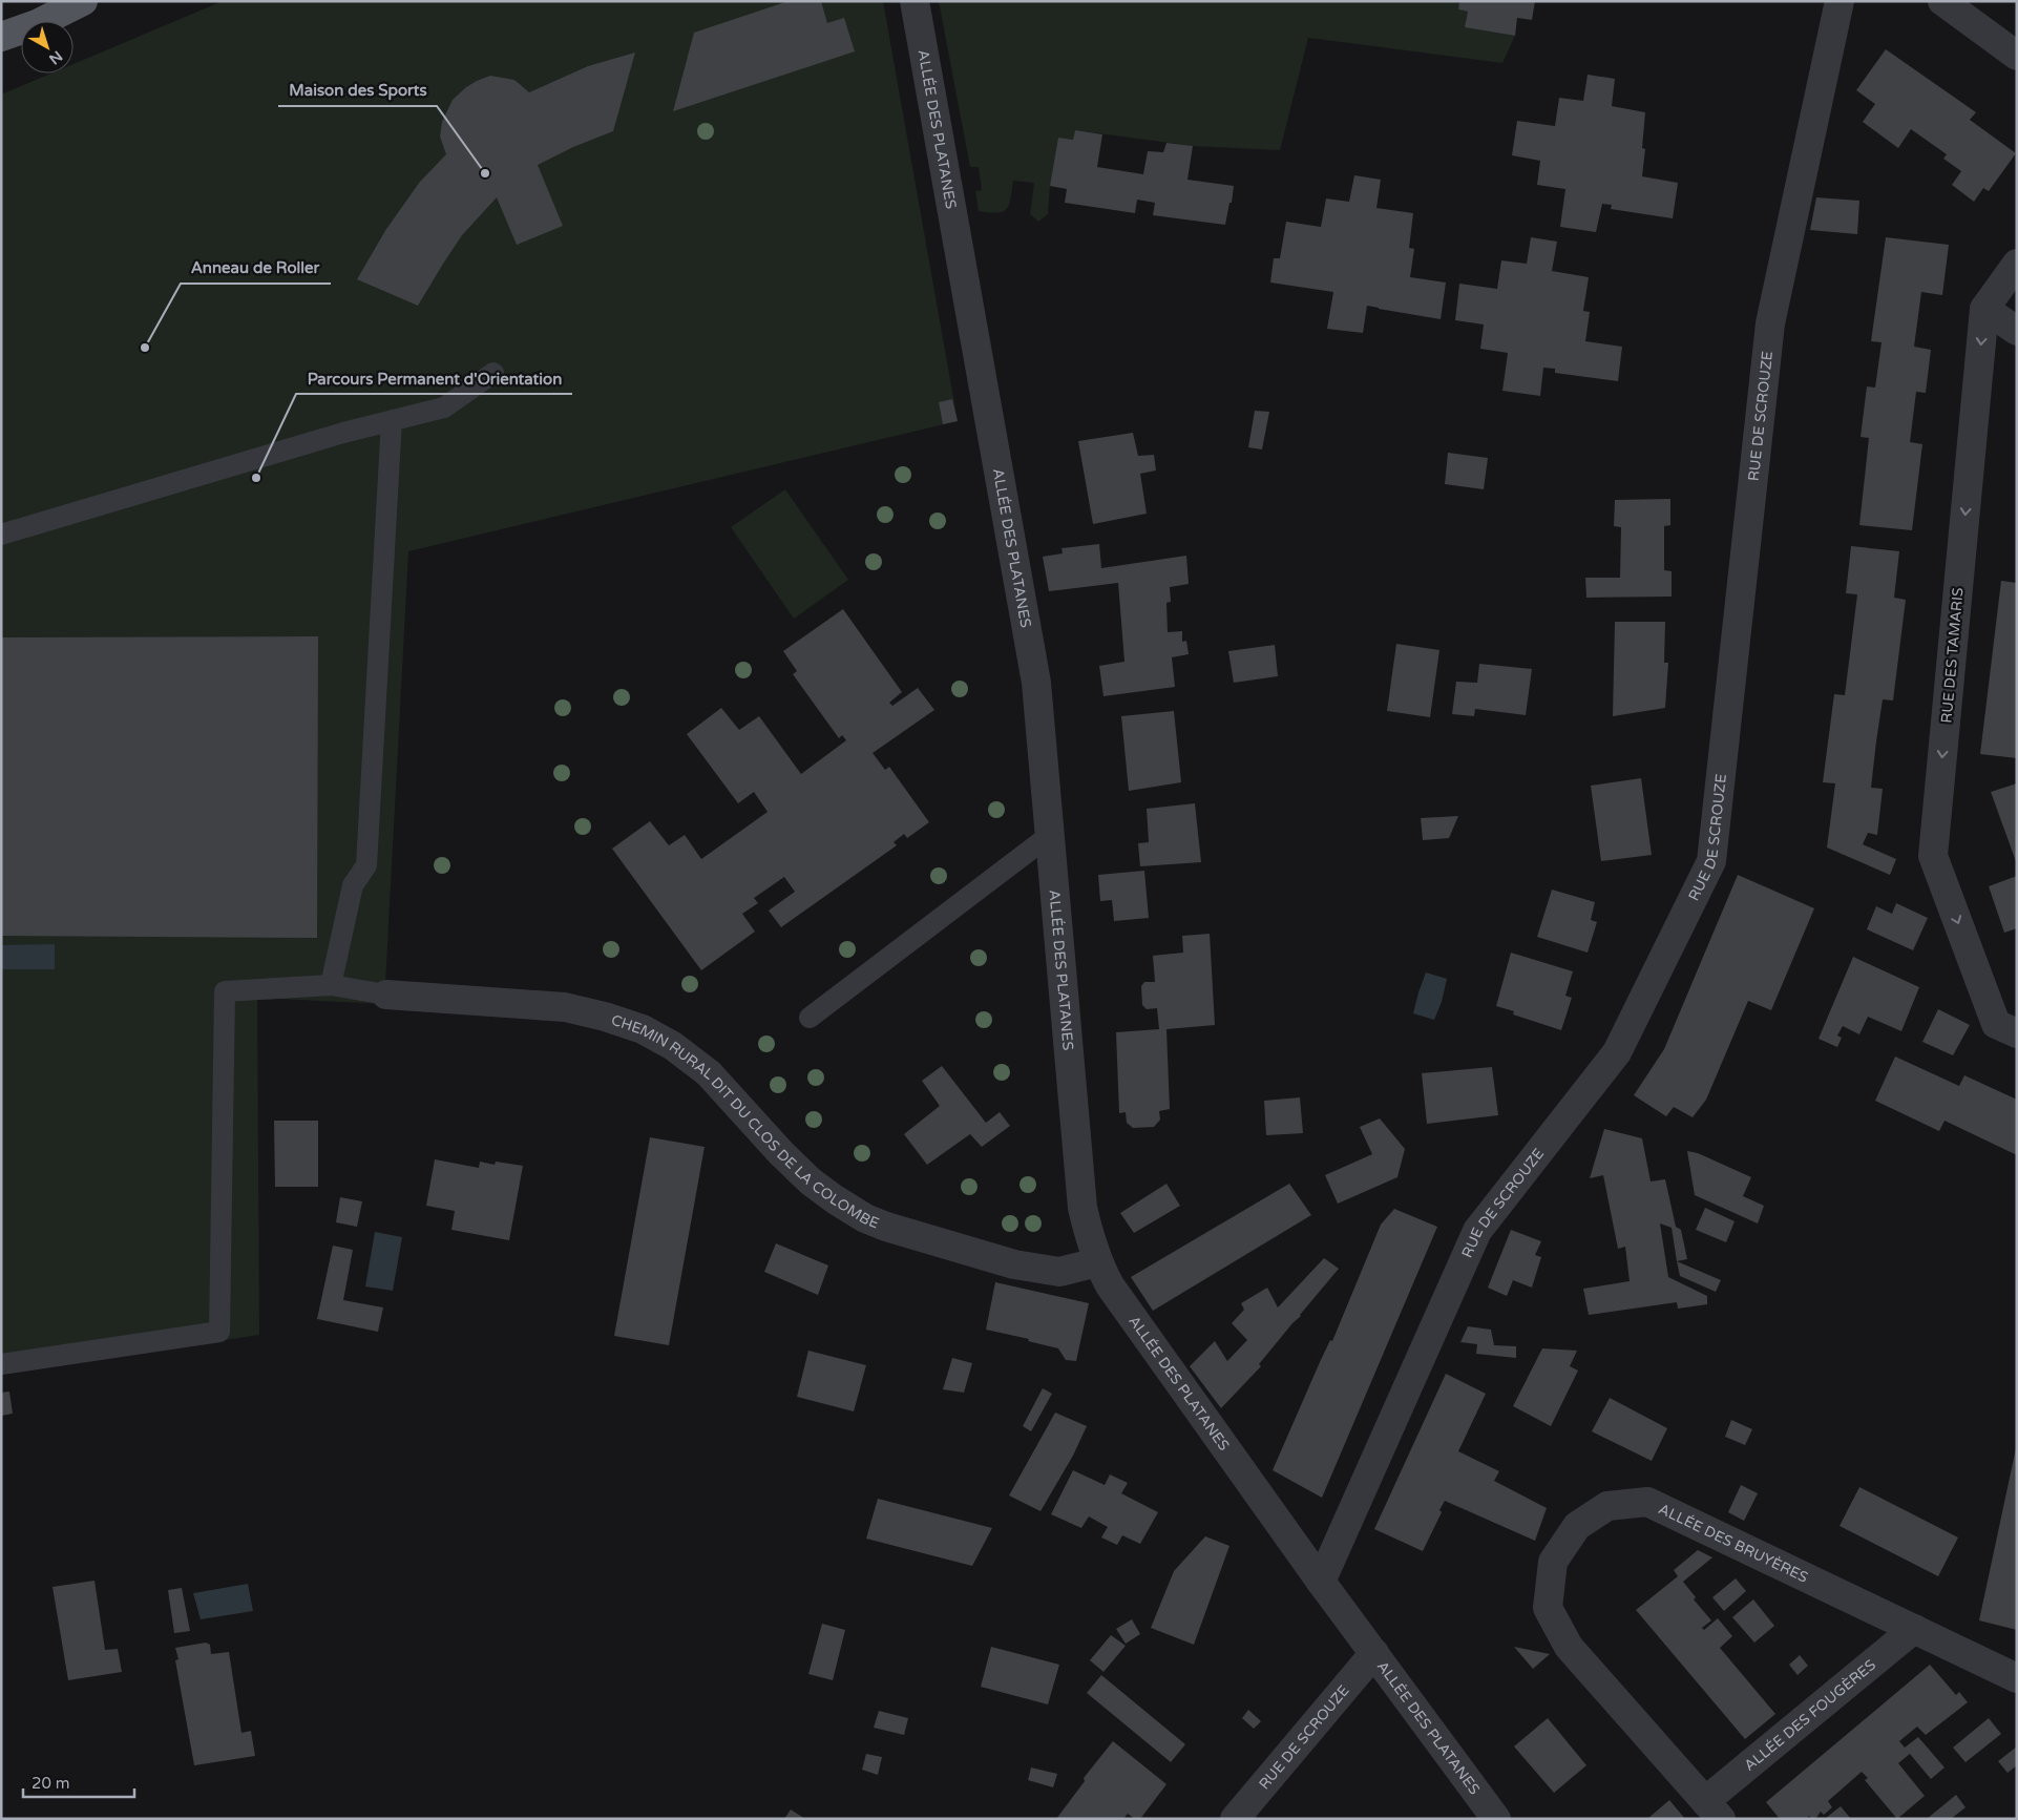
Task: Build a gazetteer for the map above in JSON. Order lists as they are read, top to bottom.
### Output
{
  "streets": {
    "street": [
      "ALLÉE DES PLATANES",
      "RUE DE SCROUZE",
      "RUE DES TAMARIS",
      "CHEMIN RURAL DIT DU CLOS DE LA COLOMBE",
      "ALLÉE DES BRUYÈRES",
      "ALLÉE DES FOUGÈRES"
    ]
  },
  "crossings": [
    ["ALLÉE DES PLATANES", "RUE DE SCROUZE"],
    ["ALLÉE DES PLATANES", "CHEMIN RURAL DIT DU CLOS DE LA COLOMBE"],
    ["ALLÉE DES BRUYÈRES", "ALLÉE DES FOUGÈRES"]
  ],
  "one_way": ["RUE DES TAMARIS"],
  "places": ["Maison des Sports", "Anneau de Roller", "Parcours Permanent d'Orientation"],
  "scale_bar": "20 m",
  "north": "bottom right"
}
